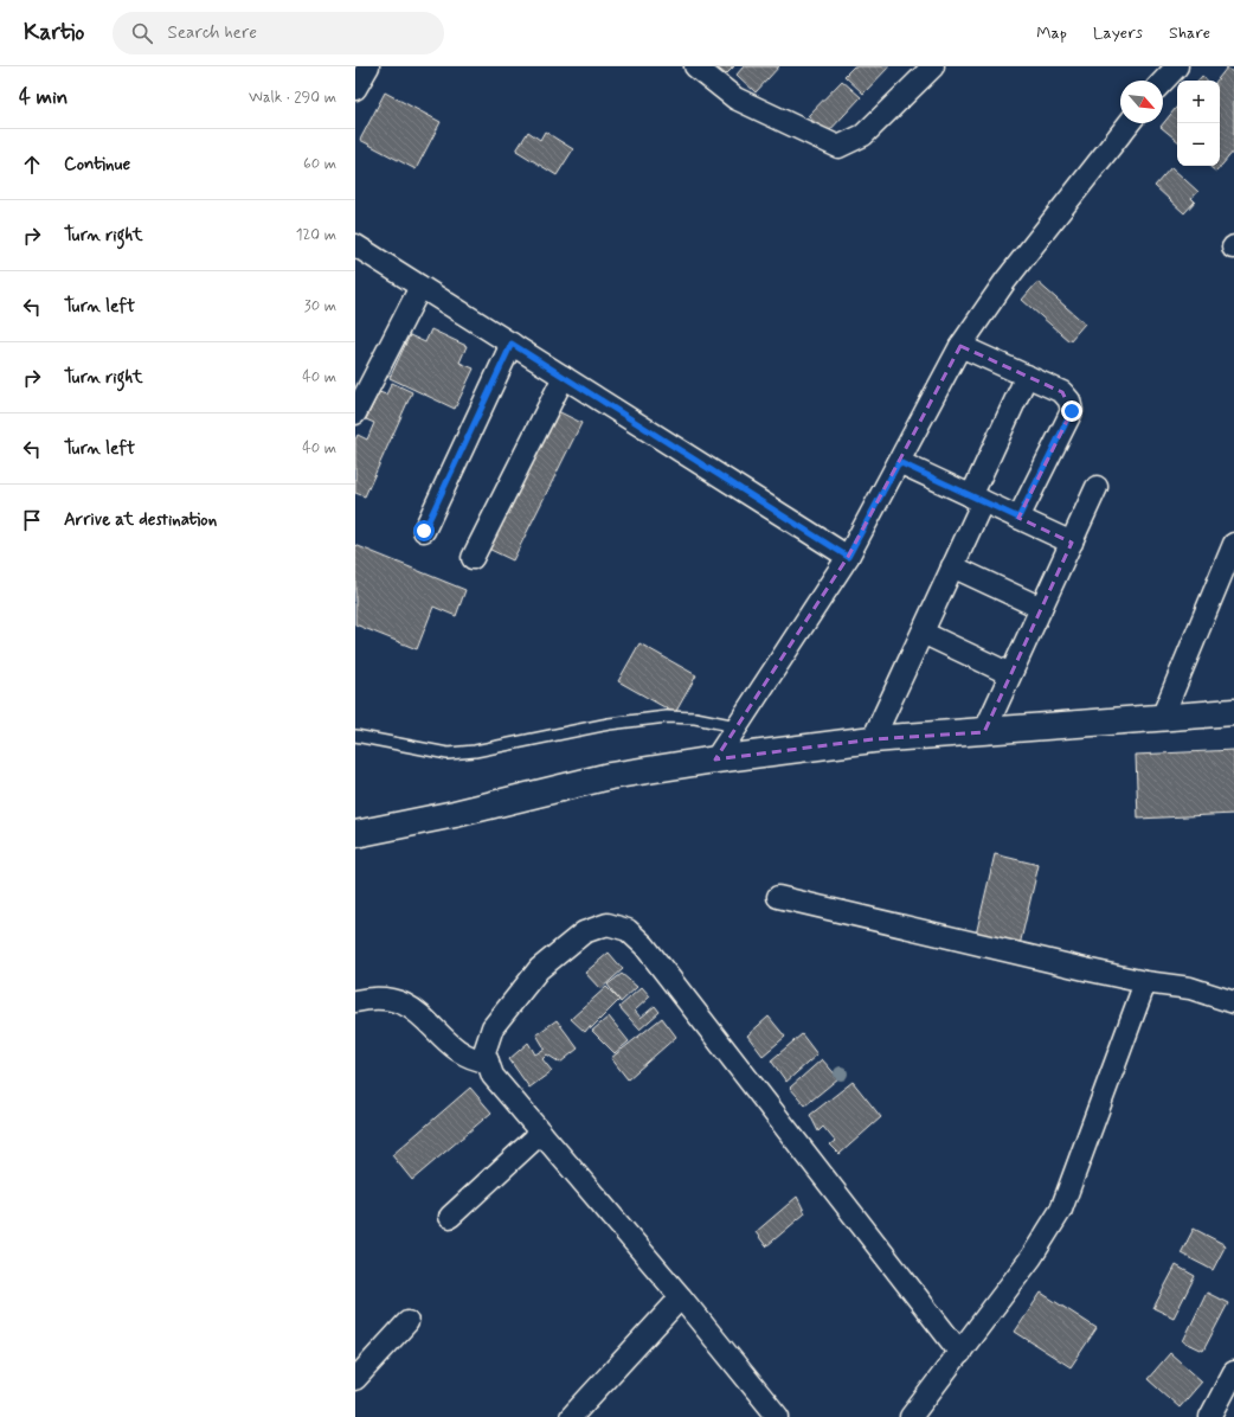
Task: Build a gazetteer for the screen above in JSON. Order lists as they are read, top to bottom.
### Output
{
  "north": "bottom right",
  "page": {
    "header": "Kartio",
    "search": "Search here",
    "nav": ["Map", "Layers", "Share"],
    "heading": ["4 min", "Walk · 290 m"],
    "map_buttons": ["+", "−"],
    "list": [
      ["Continue", "60 m"],
      ["Turn right", "120 m"],
      ["Turn left", "30 m"],
      ["Turn right", "40 m"],
      ["Turn left", "40 m"],
      "Arrive at destination"
    ]
  }
}
